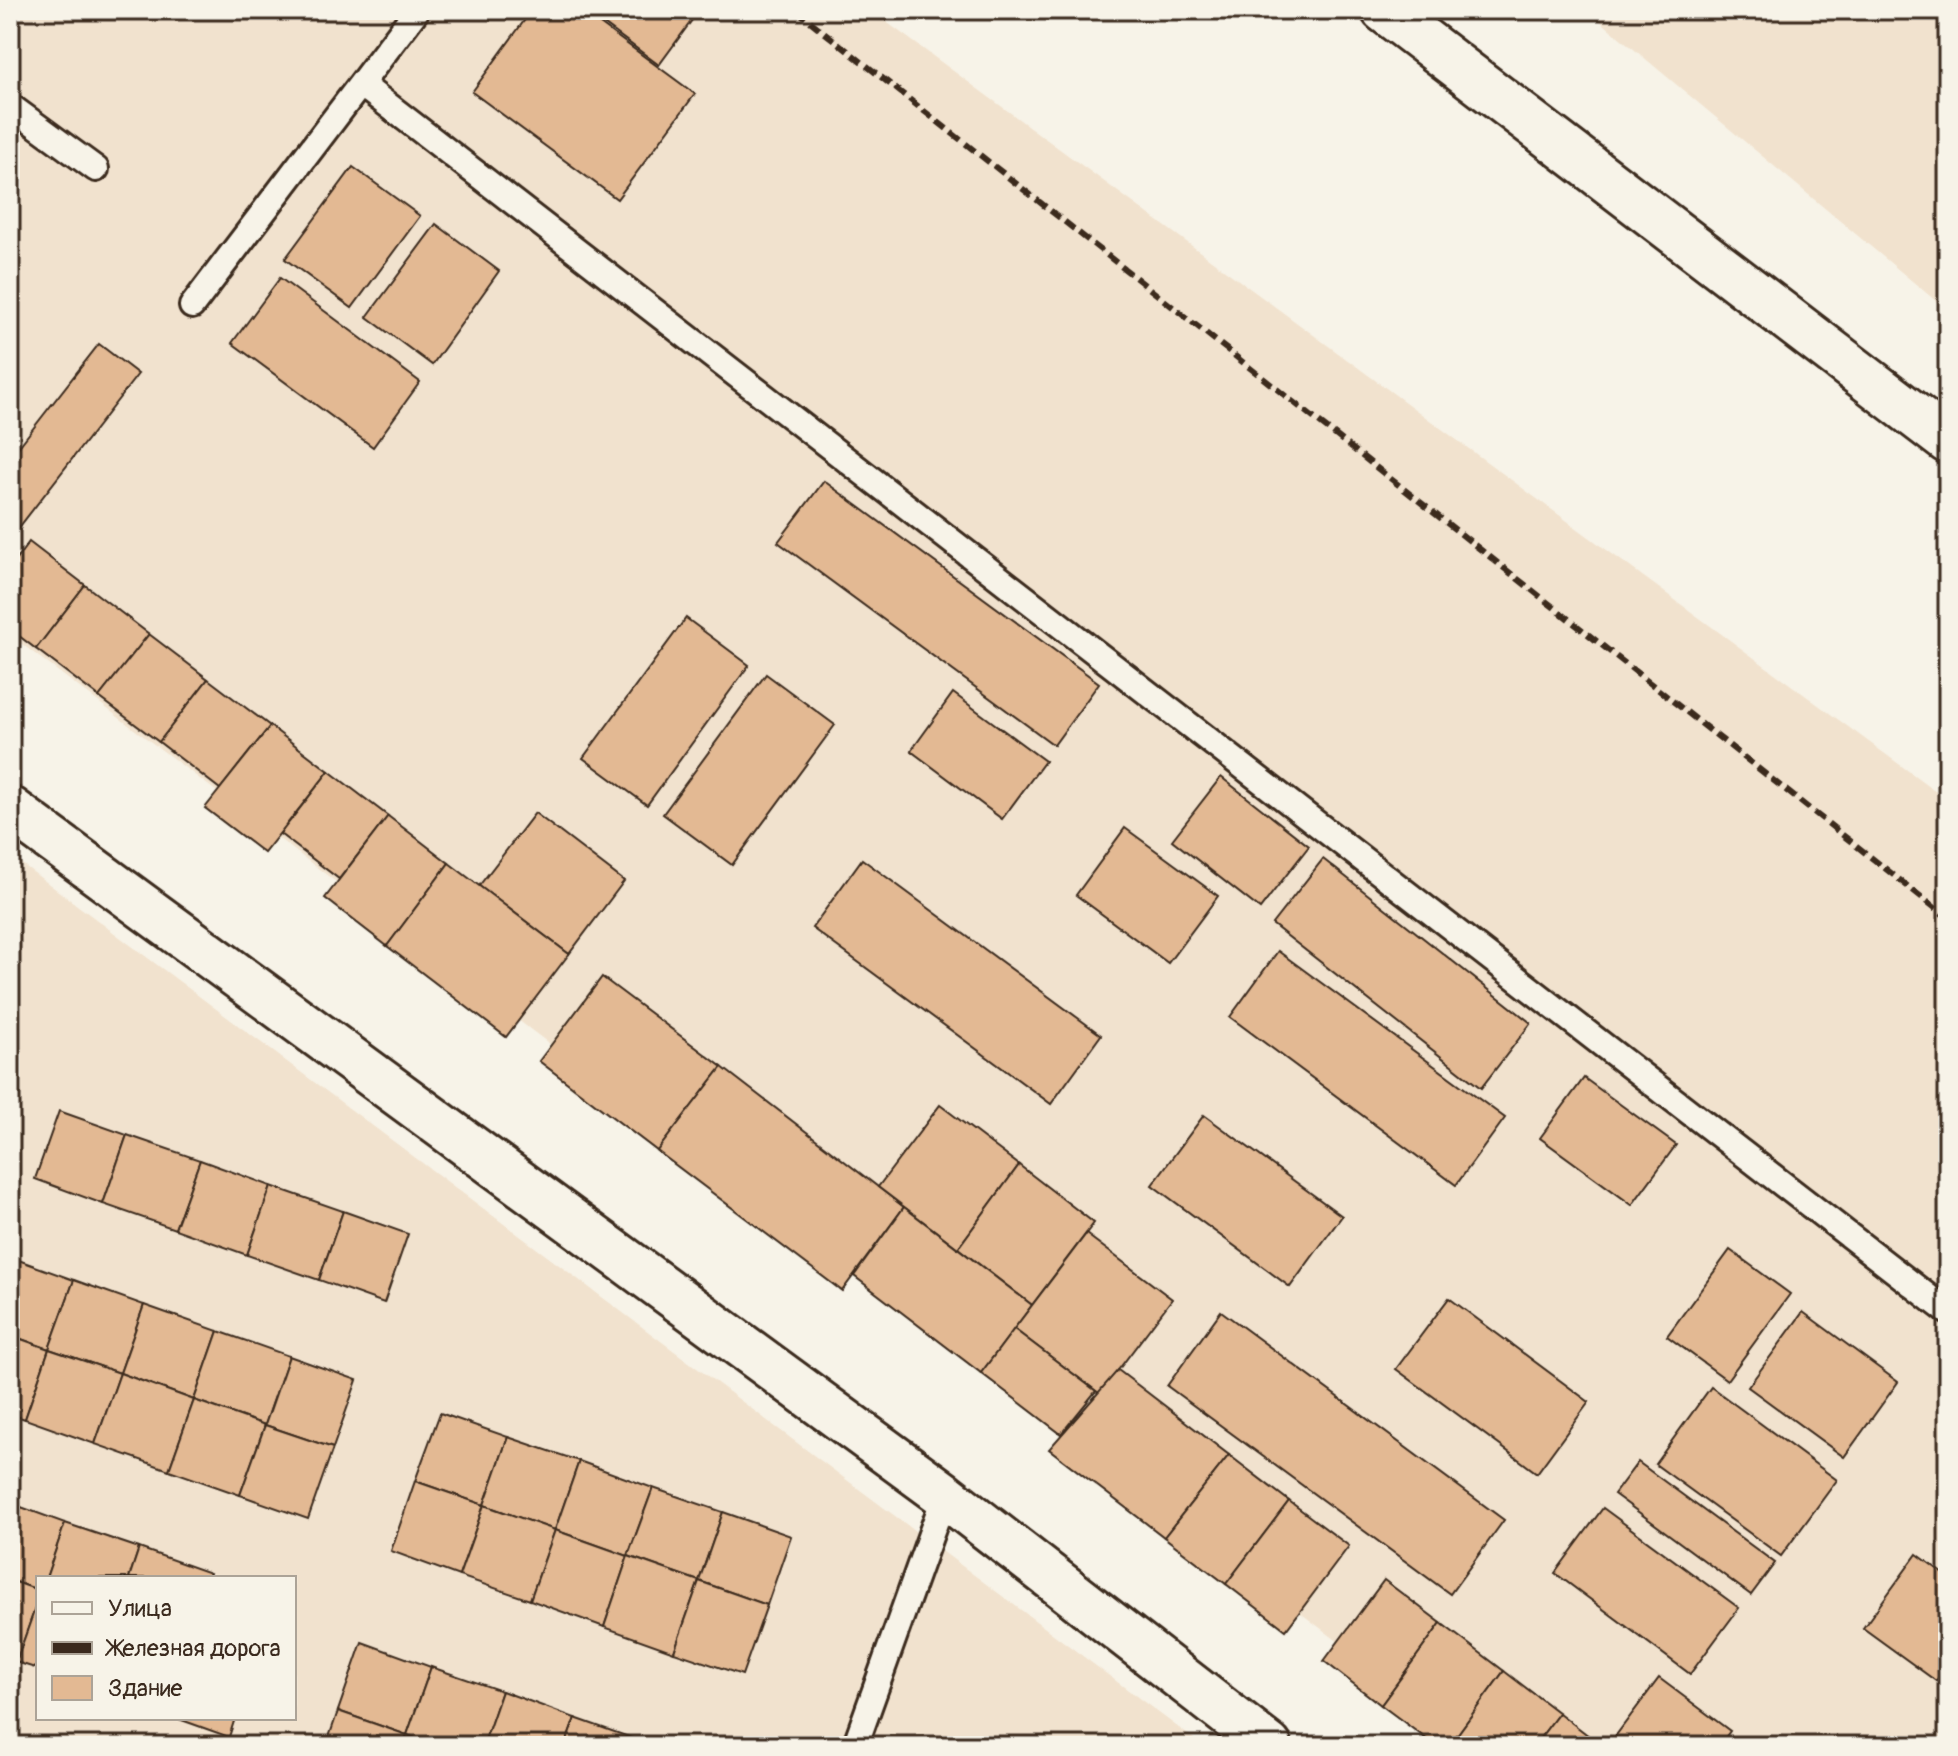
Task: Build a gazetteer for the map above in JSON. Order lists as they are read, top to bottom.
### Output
{
  "legend": ["Улица", "Железная дорога", "Здание"]
}
